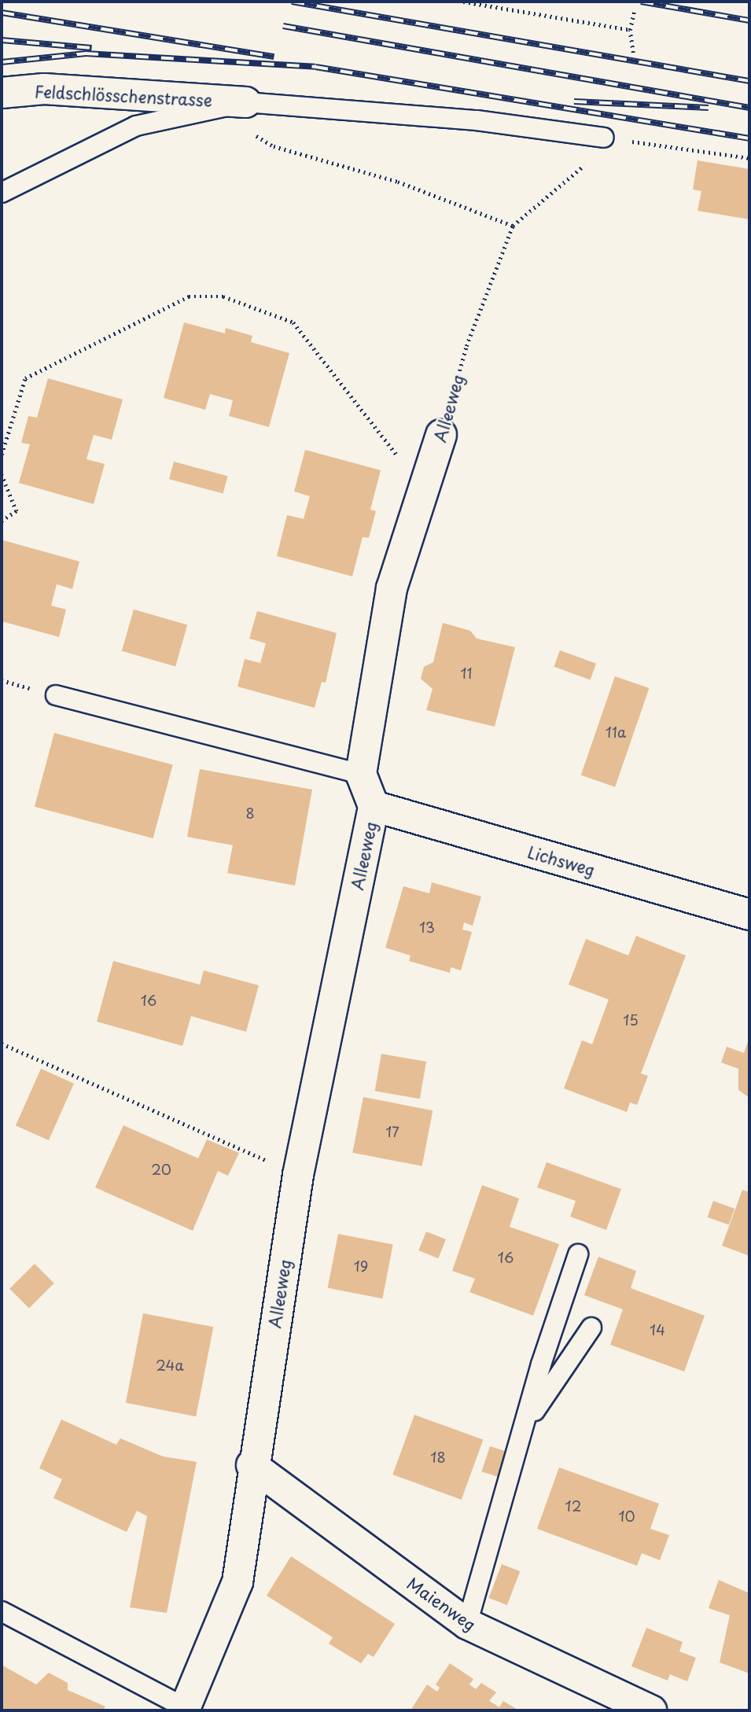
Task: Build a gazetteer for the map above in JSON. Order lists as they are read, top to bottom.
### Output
{
  "streets": {
    "street": [
      "Feldschlösschenstrasse",
      "Alleeweg",
      "Lichsweg",
      "Maienweg"
    ]
  },
  "crossings": [
    ["Alleeweg", "Lichsweg"],
    ["Alleeweg", "Maienweg"]
  ],
  "house_numbers": [
    "11",
    "11a",
    "8",
    "13",
    "16",
    "15",
    "17",
    "20",
    "16",
    "19",
    "14",
    "24a",
    "18",
    "12",
    "10"
  ]
}
